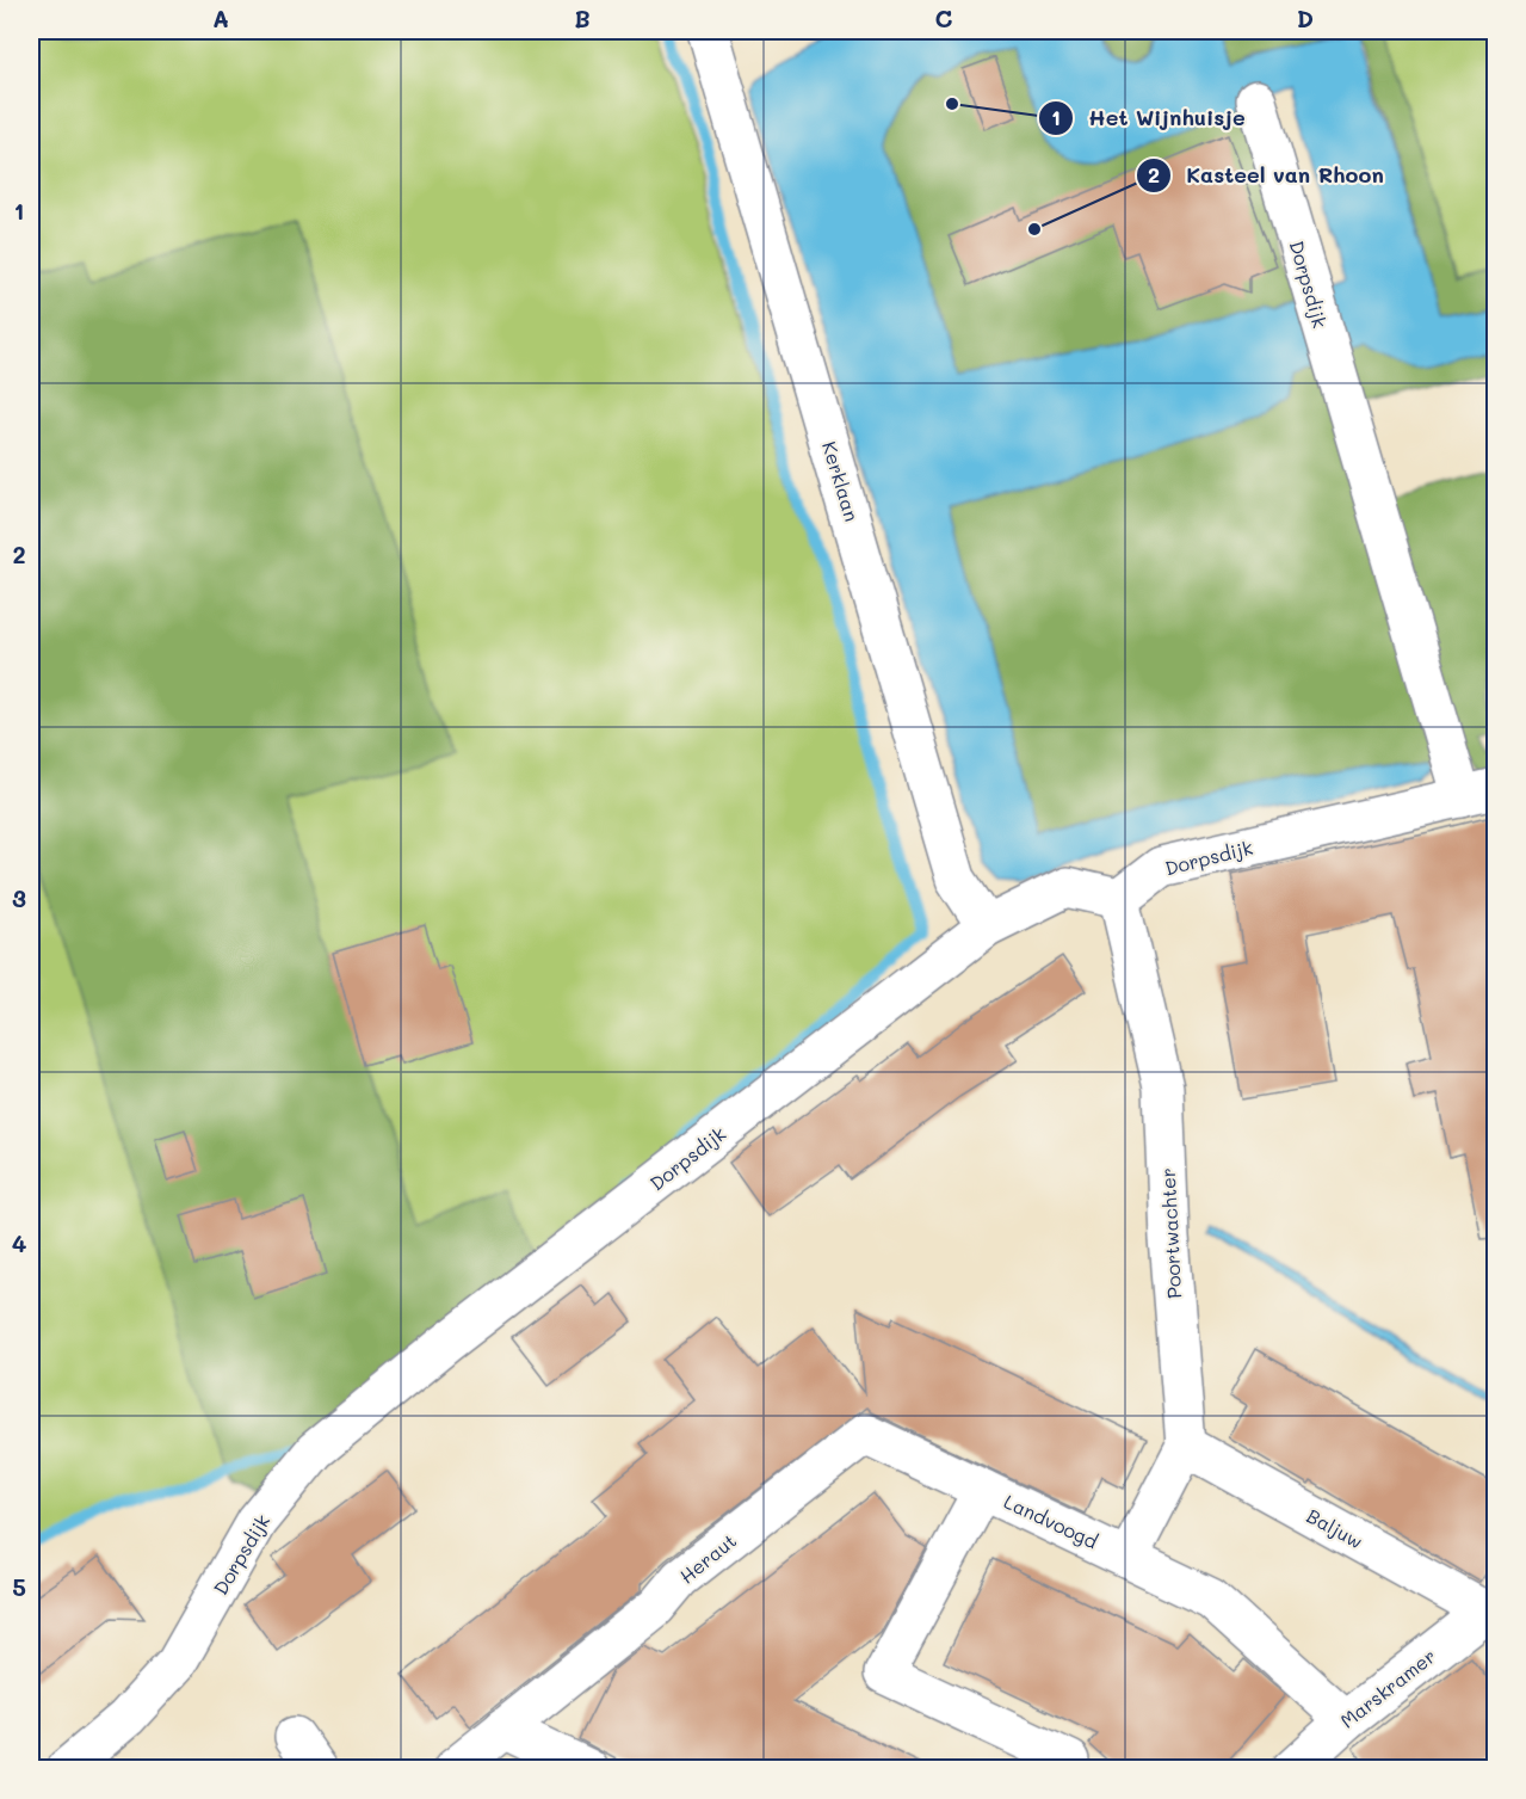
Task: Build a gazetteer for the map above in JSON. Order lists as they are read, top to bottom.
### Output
{
  "streets": {
    "street": [
      "Dorpsdijk",
      "Kerklaan",
      "Poortwachter",
      "Landvoogd",
      "Baljuw",
      "Heraut",
      "Marskramer"
    ]
  },
  "crossings": [
    ["Dorpsdijk", "Kerklaan"],
    ["Dorpsdijk", "Poortwachter"],
    ["Poortwachter", "Baljuw"],
    ["Landvoogd", "Heraut"],
    ["Landvoogd", "Marskramer"],
    ["Baljuw", "Marskramer"]
  ],
  "places": ["Het Wijnhuisje", "Kasteel van Rhoon"],
  "grid": {
    "columns": [
      "A",
      "B",
      "C",
      "D"
    ],
    "rows": [
      "1",
      "2",
      "3",
      "4",
      "5"
    ]
  }
}
